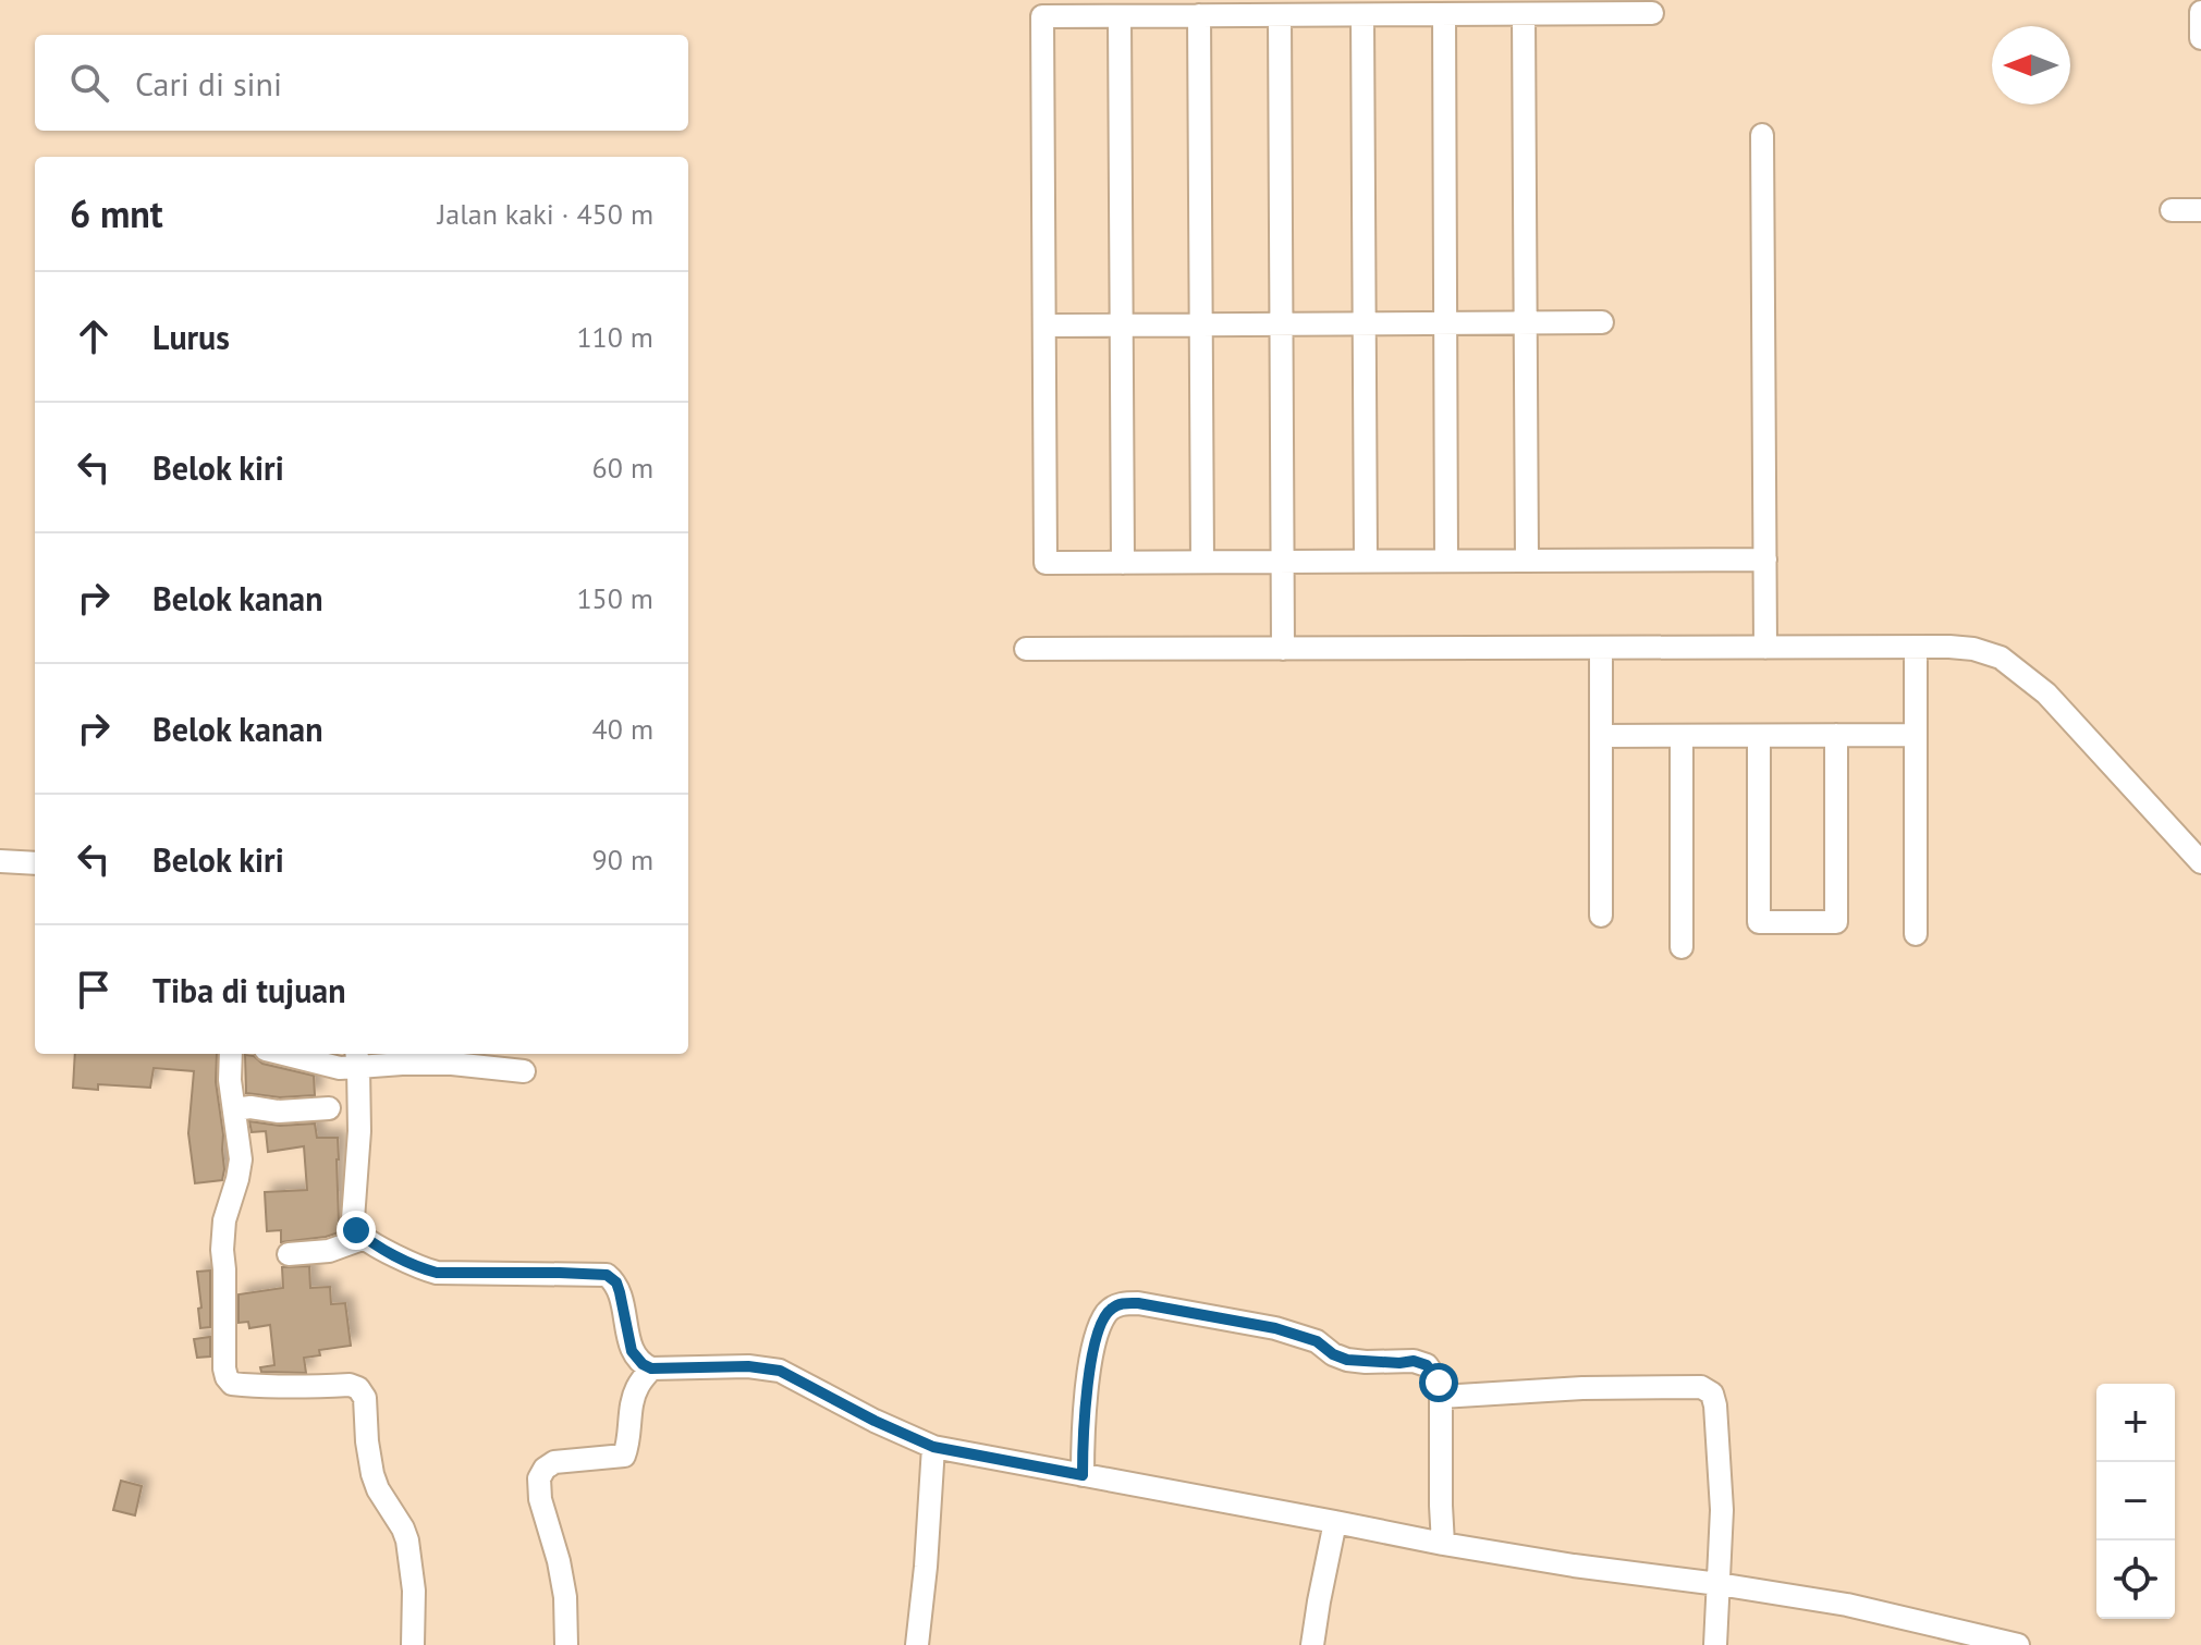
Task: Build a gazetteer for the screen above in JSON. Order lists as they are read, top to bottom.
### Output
{
  "north": "left",
  "page": {
    "search": "Cari di sini",
    "heading": ["6 mnt", "Jalan kaki · 450 m"],
    "list": [
      ["Lurus", "110 m"],
      ["Belok kiri", "60 m"],
      ["Belok kanan", "150 m"],
      ["Belok kanan", "40 m"],
      ["Belok kiri", "90 m"],
      "Tiba di tujuan"
    ],
    "map_buttons": ["+", "−"]
  }
}
